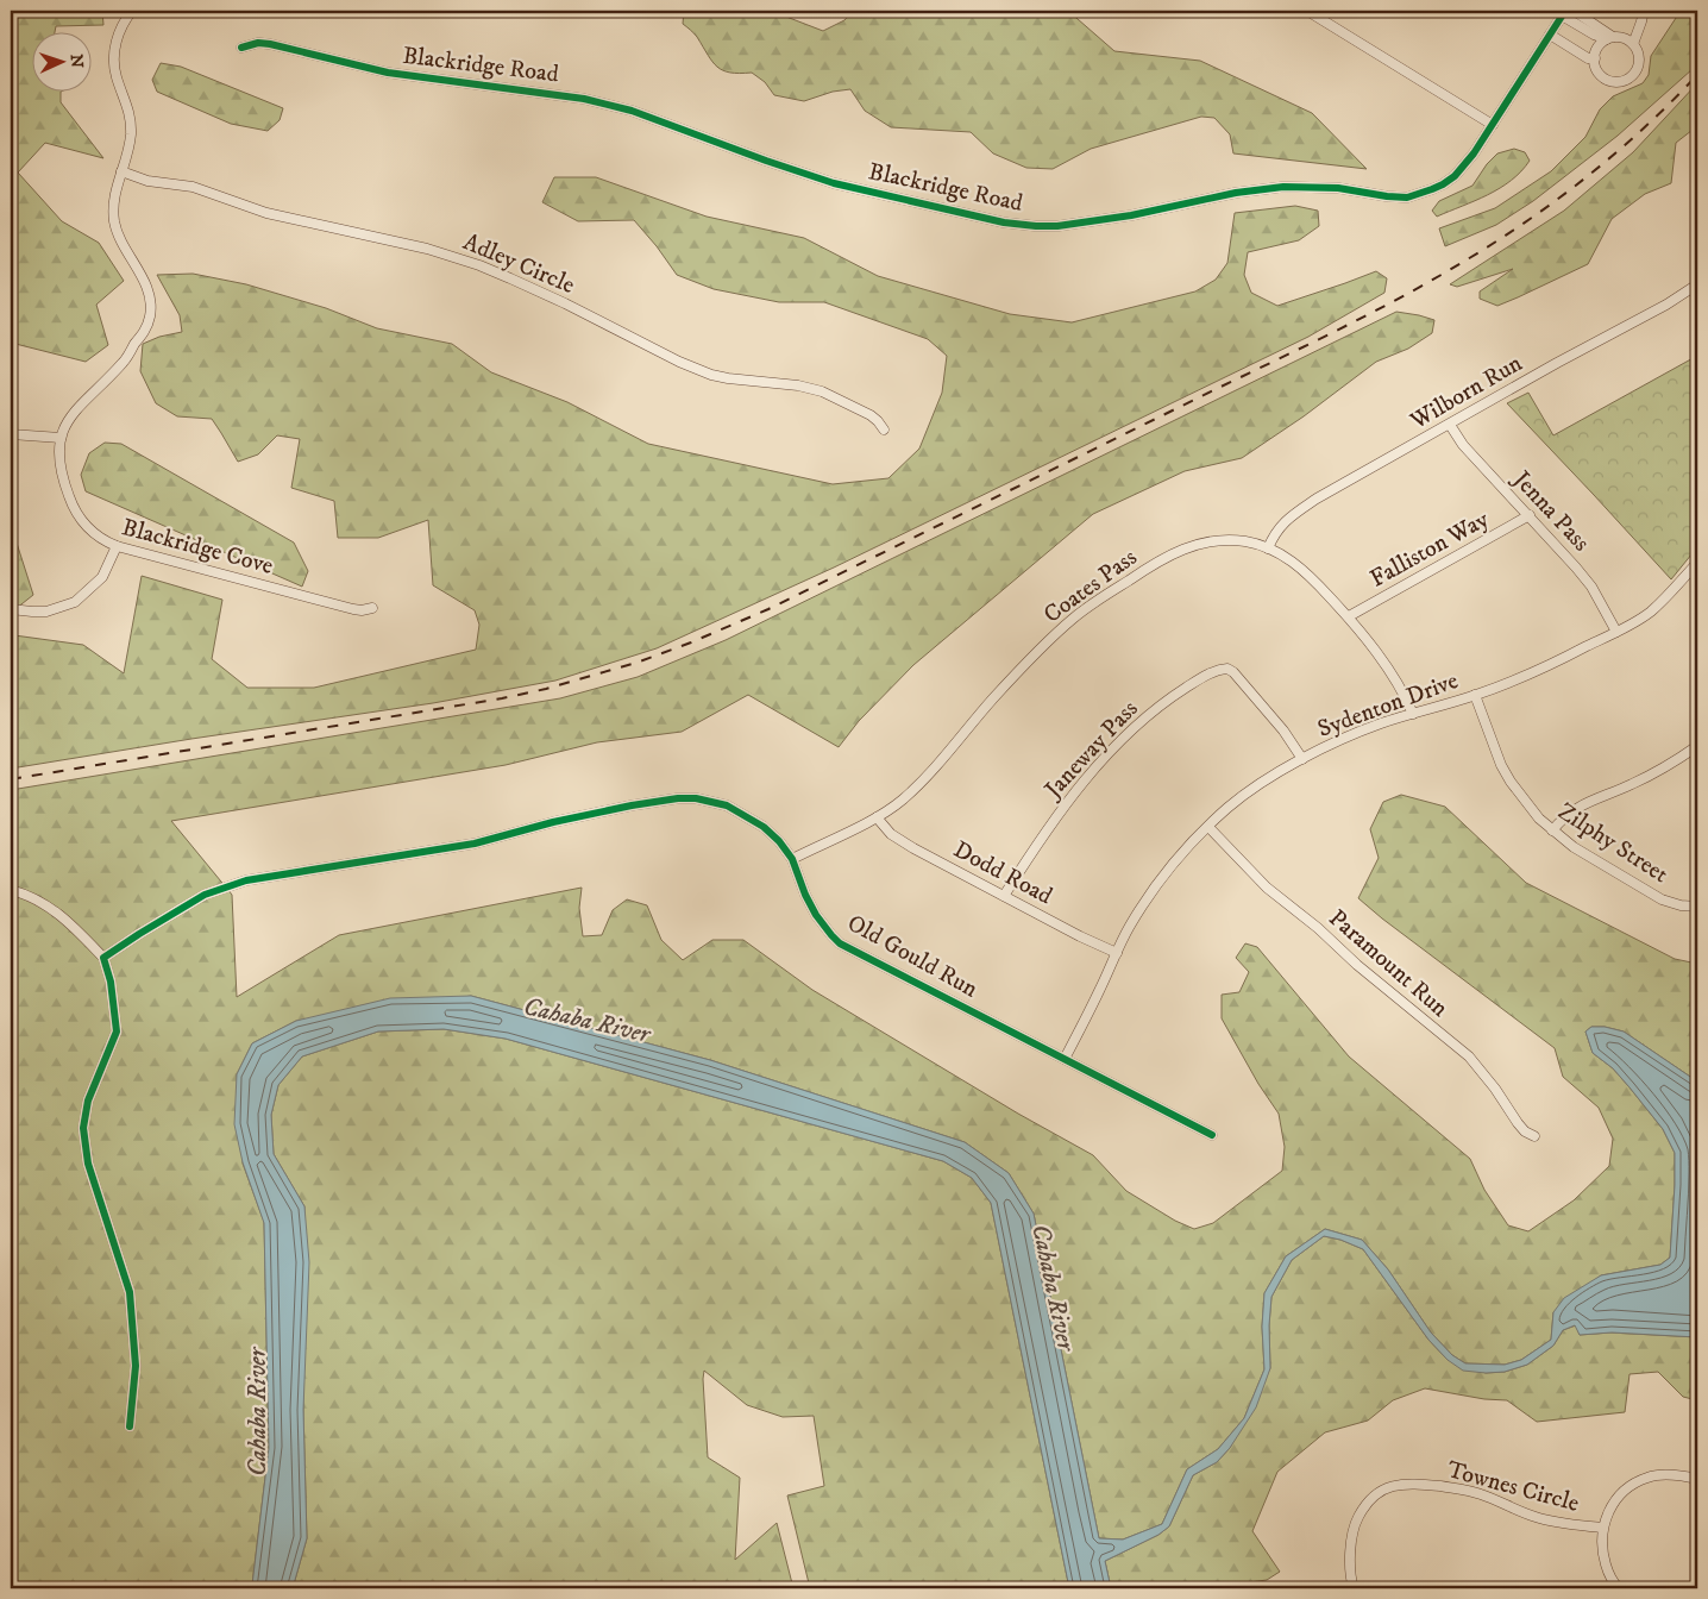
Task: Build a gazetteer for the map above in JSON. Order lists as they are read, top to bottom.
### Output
{
  "streets": {
    "street": [
      "Blackridge Road",
      "Adley Circle",
      "Wilborn Run",
      "Jenna Pass",
      "Blackridge Cove",
      "Falliston Way",
      "Coates Pass",
      "Sydenton Drive",
      "Janeway Pass",
      "Zilphy Street",
      "Dodd Road",
      "Old Gould Run",
      "Paramount Run",
      "Townes Circle"
    ]
  },
  "crossings": [
    ["Adley Circle", "Blackridge Cove"],
    ["Wilborn Run", "Jenna Pass"],
    ["Wilborn Run", "Coates Pass"],
    ["Jenna Pass", "Falliston Way"],
    ["Jenna Pass", "Sydenton Drive"],
    ["Falliston Way", "Coates Pass"],
    ["Coates Pass", "Sydenton Drive"],
    ["Coates Pass", "Dodd Road"],
    ["Coates Pass", "Old Gould Run"],
    ["Sydenton Drive", "Janeway Pass"],
    ["Sydenton Drive", "Zilphy Street"],
    ["Sydenton Drive", "Dodd Road"],
    ["Sydenton Drive", "Old Gould Run"],
    ["Sydenton Drive", "Paramount Run"],
    ["Janeway Pass", "Dodd Road"]
  ],
  "water": ["Cahaba River"],
  "north": "right"
}
